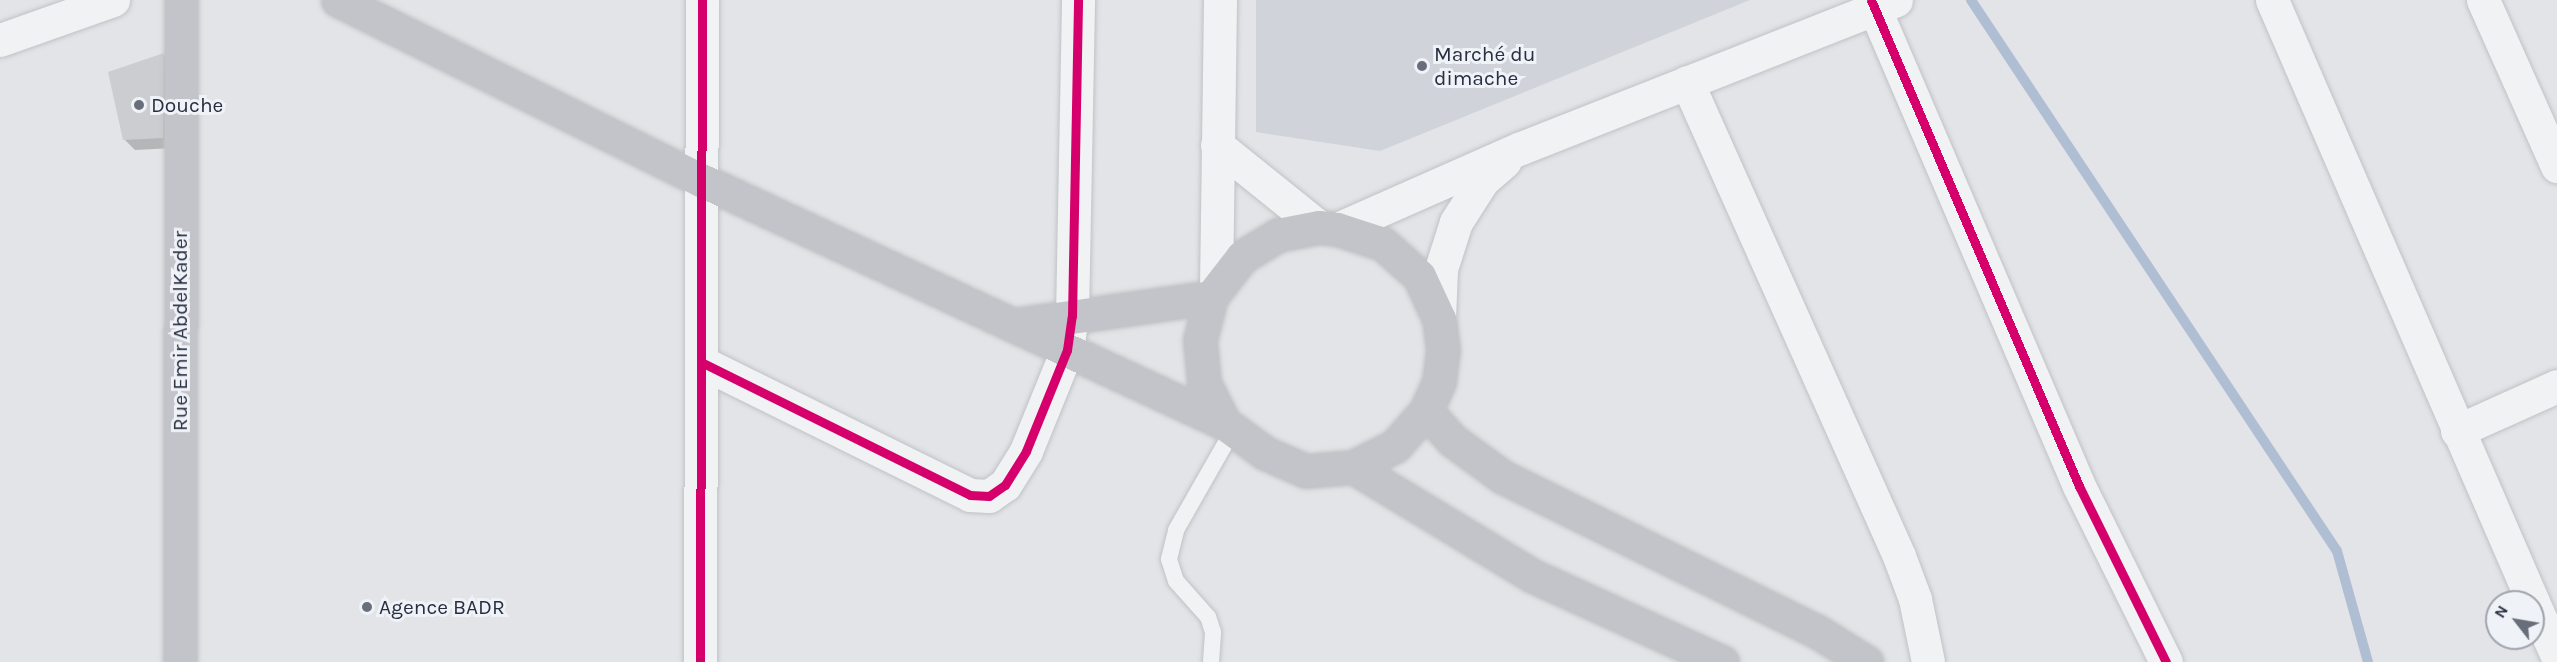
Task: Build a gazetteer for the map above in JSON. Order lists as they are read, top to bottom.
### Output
{
  "streets": {
    "main road": ["Rue Emir AbdelKader"]
  },
  "places": ["Marché du dimache", "Douche", "Agence BADR"],
  "north": "top left"
}
